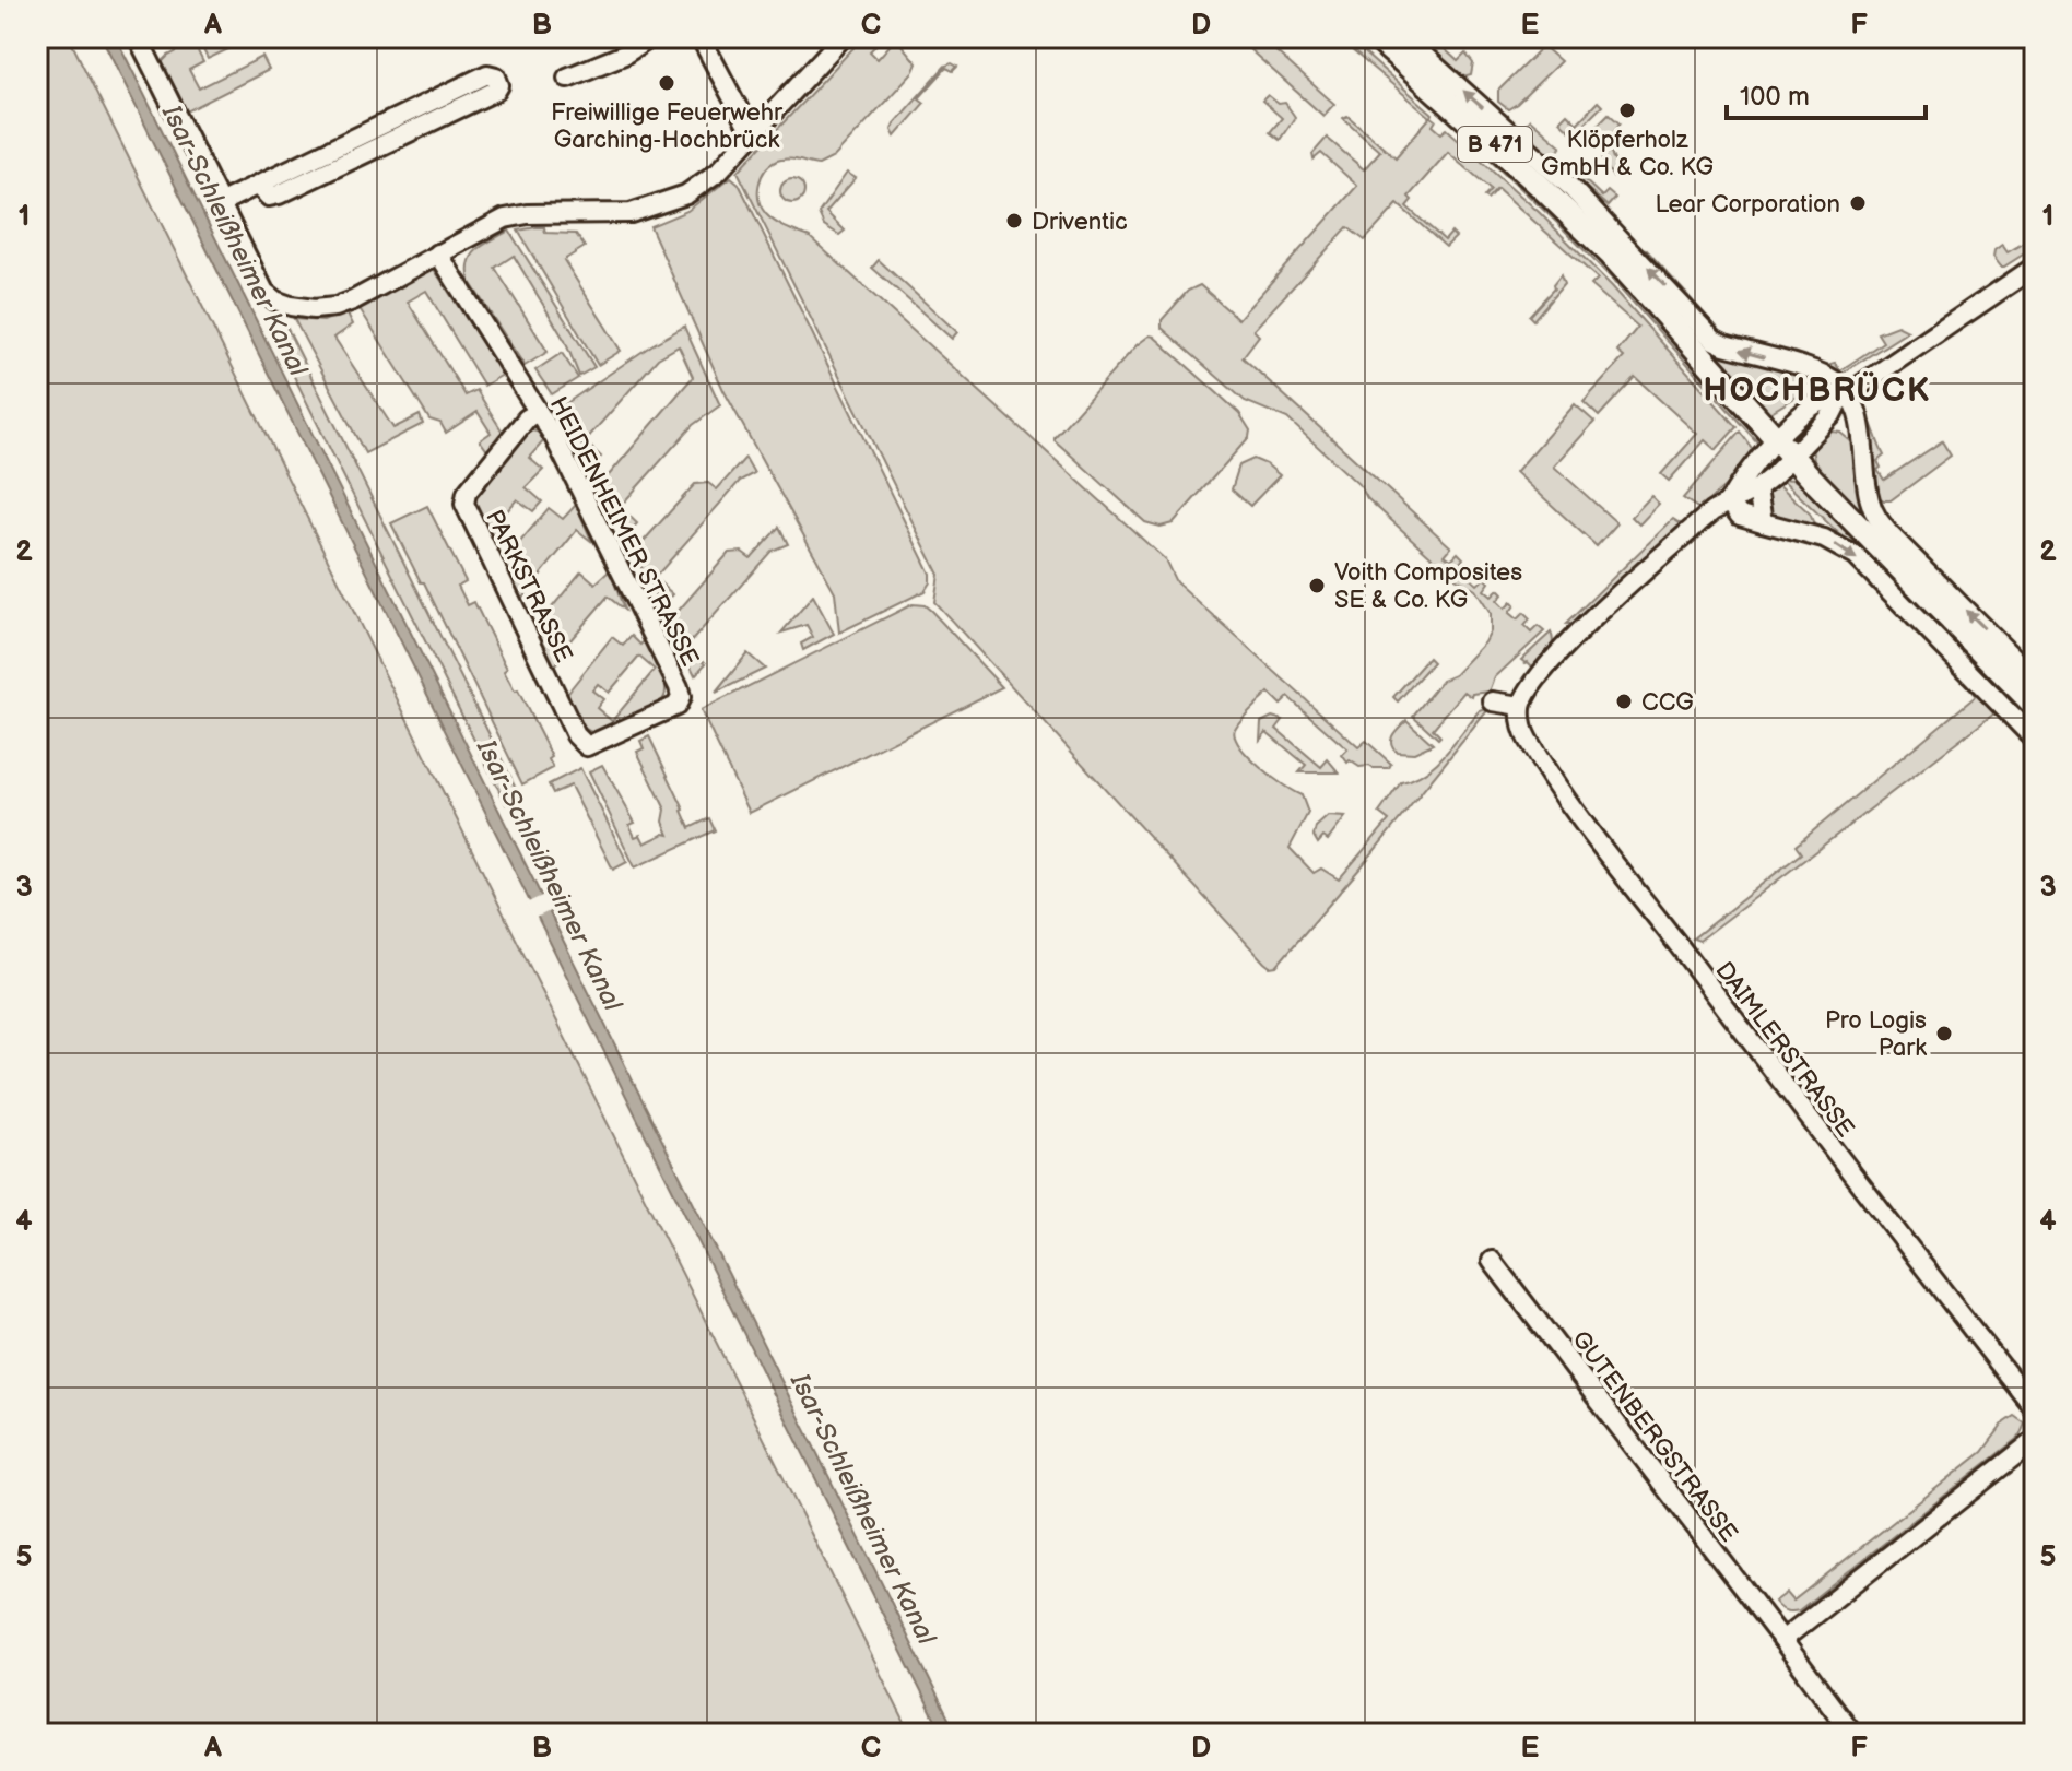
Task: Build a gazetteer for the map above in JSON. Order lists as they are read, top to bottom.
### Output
{
  "streets": {
    "main road": ["B 471"],
    "street": [
      "HEIDENHEIMER STRASSE",
      "PARKSTRASSE",
      "DAIMLERSTRASSE",
      "GUTENBERGSTRASSE"
    ]
  },
  "crossings": [
    ["HEIDENHEIMER STRASSE", "PARKSTRASSE"]
  ],
  "districts": ["HOCHBRÜCK"],
  "water": ["Isar-Schleißheimer Kanal"],
  "places": [
    "Freiwillige Feuerwehr Garching-Hochbrück",
    "Klöpferholz GmbH & Co. KG",
    "Lear Corporation",
    "Driventic",
    "Voith Composites SE & Co. KG",
    "CCG",
    "Pro Logis Park"
  ],
  "scale_bar": "100 m",
  "grid": {
    "columns": [
      "A",
      "B",
      "C",
      "D",
      "E",
      "F"
    ],
    "rows": [
      "1",
      "2",
      "3",
      "4",
      "5"
    ]
  }
}
